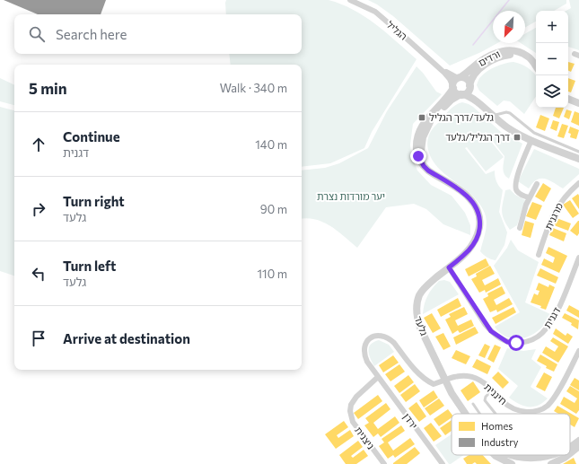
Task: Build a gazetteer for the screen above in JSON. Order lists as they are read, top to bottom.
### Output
{
  "streets": {
    "street": [
      "הגליל",
      "ורדים",
      "מרגנית",
      "דגנית",
      "גלעד",
      "חיננית",
      "ירדן",
      "ניצנית"
    ]
  },
  "crossings": [
    ["הגליל", "ורדים"],
    ["הגליל", "גלעד"],
    ["ורדים", "גלעד"],
    ["דגנית", "גלעד"],
    ["גלעד", "חיננית"],
    ["גלעד", "ירדן"],
    ["חיננית", "ירדן"],
    ["ירדן", "ניצנית"]
  ],
  "parks": ["יער מורדות נצרת"],
  "places": {
    "transit": ["גלעד/דרך הגליל", "דרך הגליל/גלעד"]
  },
  "legend": ["Homes", "Industry"],
  "north": "bottom left",
  "page": {
    "map_buttons": ["+", "−"],
    "search": "Search here",
    "heading": ["5 min", "Walk · 340 m"],
    "list": [
      ["Continue", "דגנית", "140 m"],
      ["Turn right", "גלעד", "90 m"],
      ["Turn left", "גלעד", "110 m"],
      "Arrive at destination"
    ]
  }
}
